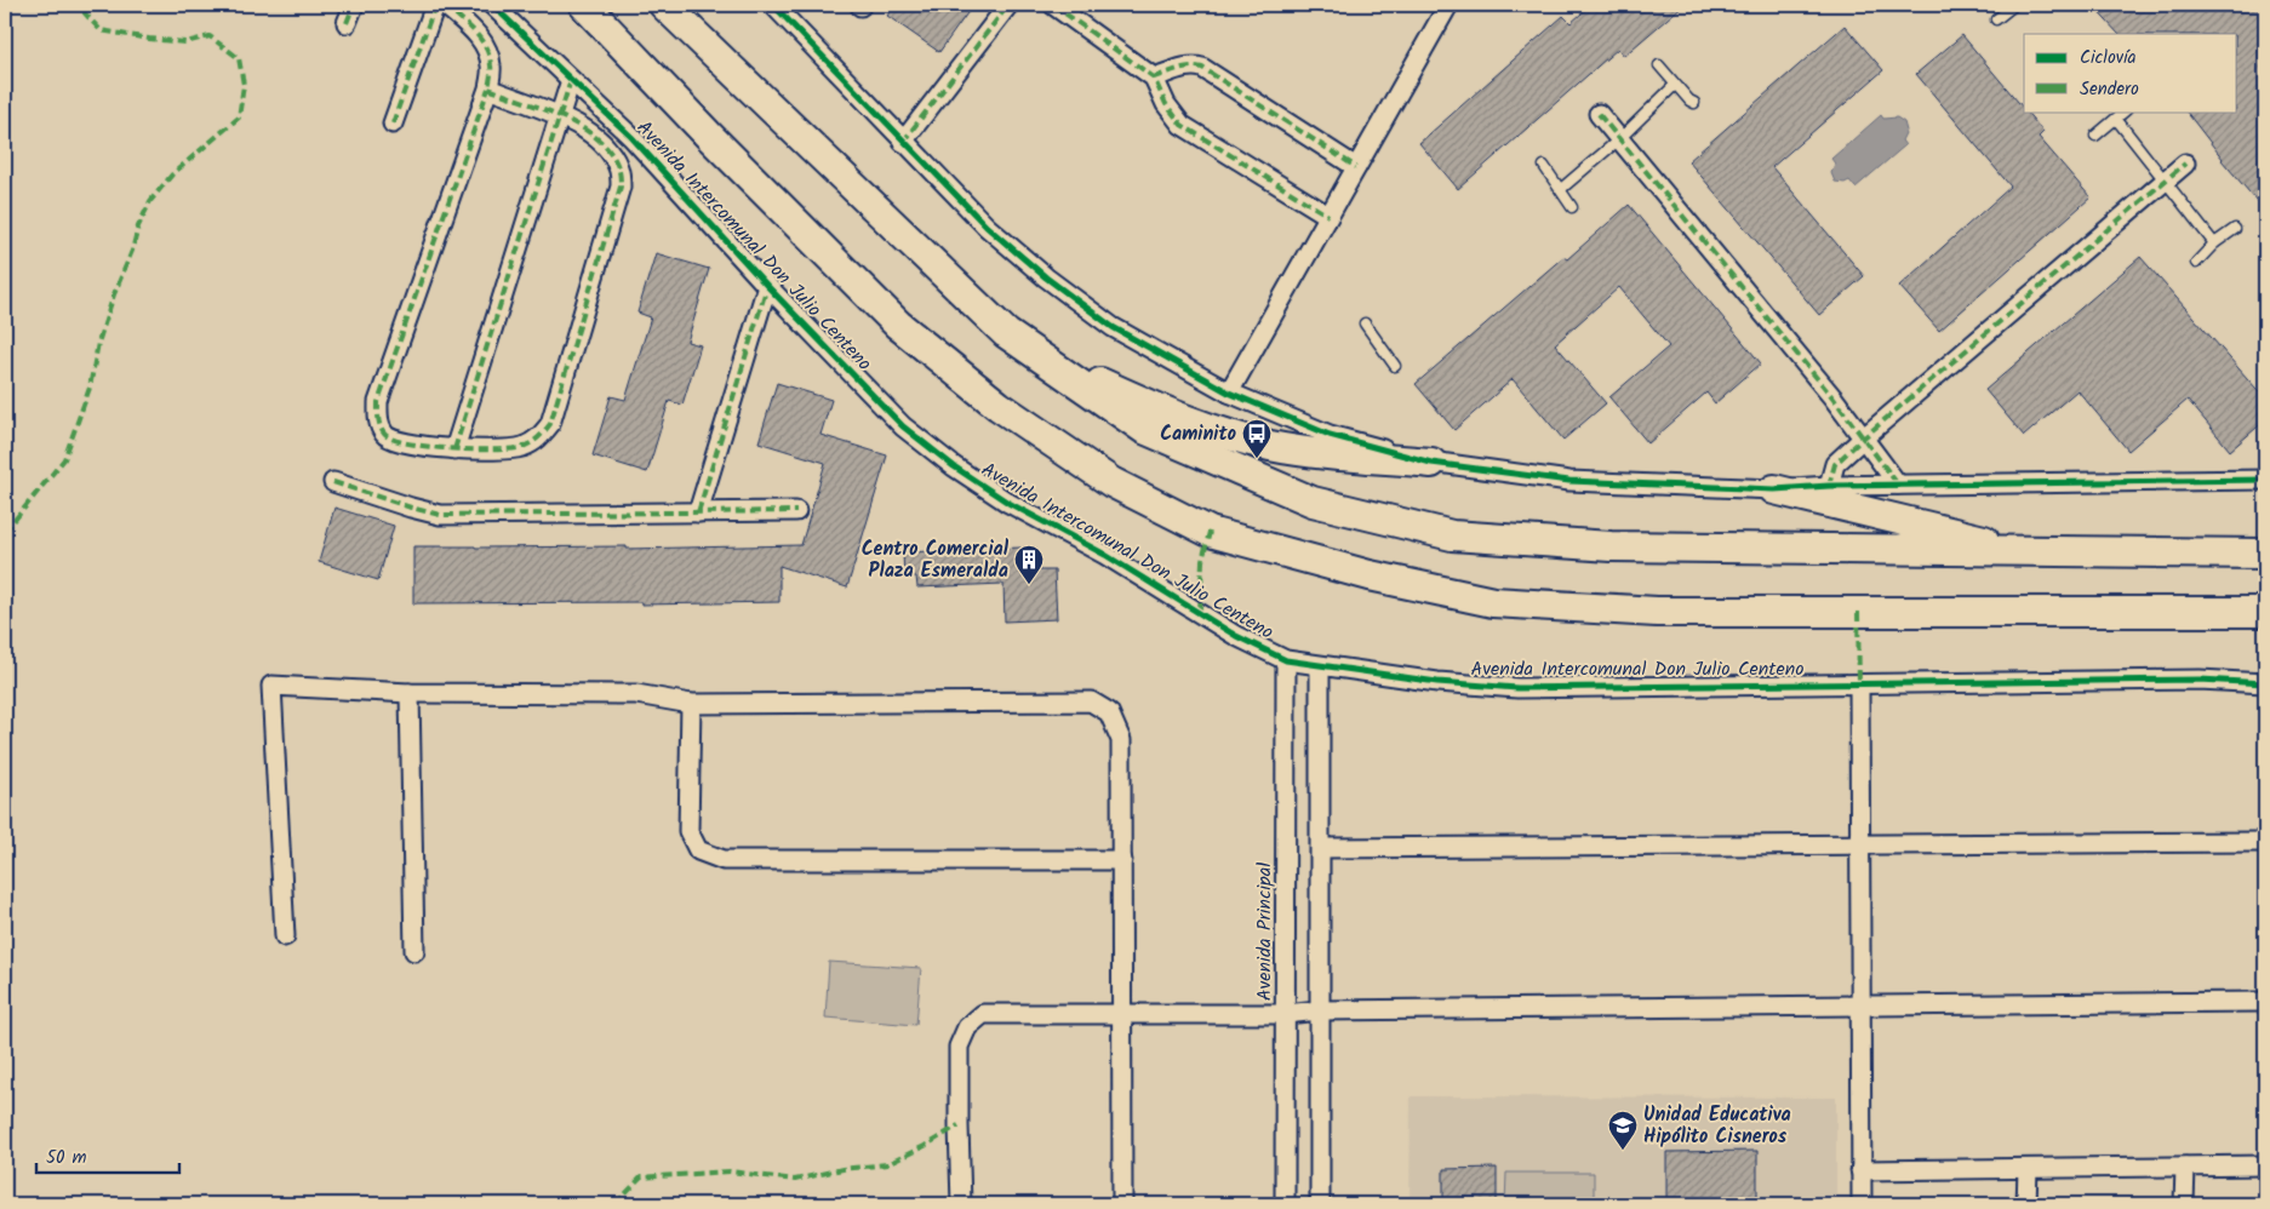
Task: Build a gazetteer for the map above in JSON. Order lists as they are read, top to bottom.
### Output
{
  "streets": {
    "street": ["Avenida Intercomunal Don Julio Centeno", "Avenida Principal"]
  },
  "crossings": [
    ["Avenida Intercomunal Don Julio Centeno", "Avenida Principal"]
  ],
  "places": {
    "bus stop": ["Caminito"],
    "building": ["Centro Comercial Plaza Esmeralda"],
    "school or university": ["Unidad Educativa Hipólito Cisneros"]
  },
  "legend": ["Ciclovía", "Sendero"],
  "scale_bar": "50 m"
}
